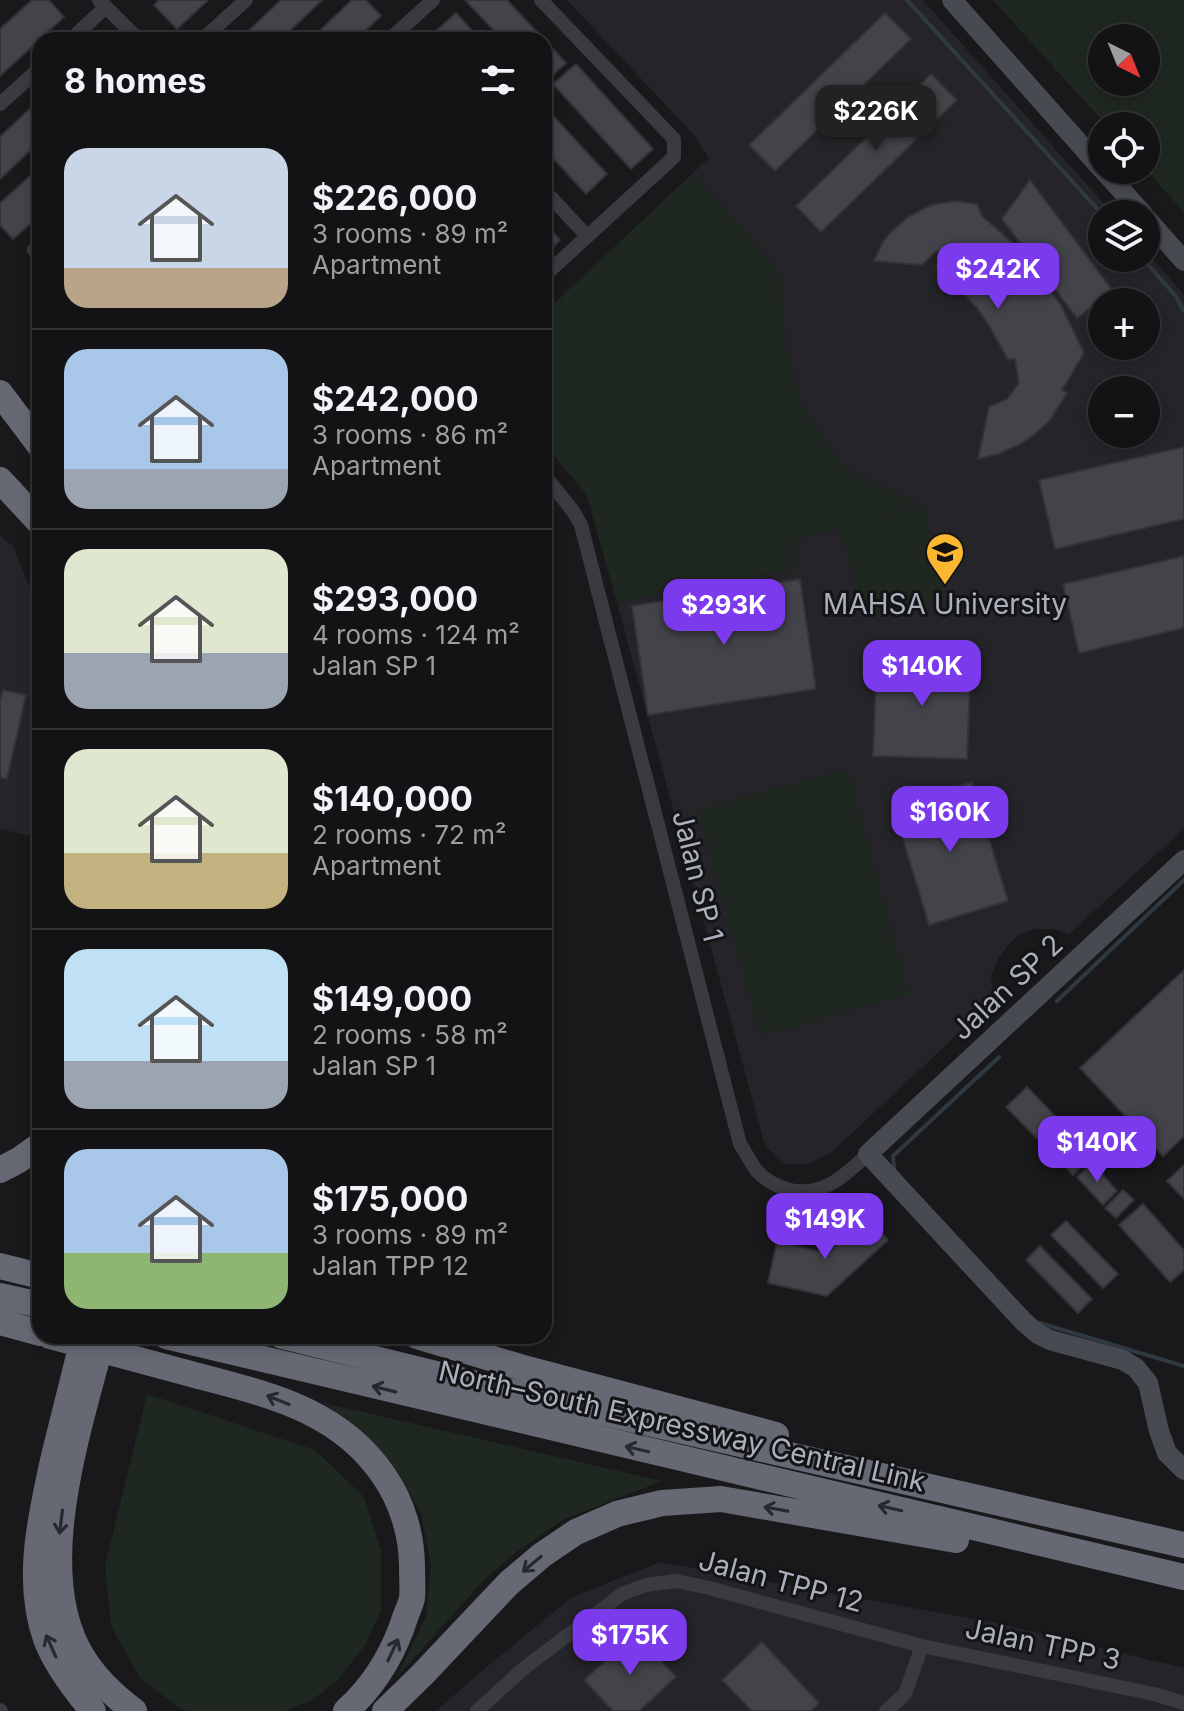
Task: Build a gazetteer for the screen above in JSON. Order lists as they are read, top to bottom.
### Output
{
  "streets": {
    "highway": ["North–South Expressway Central Link"],
    "street": [
      "Jalan SP 1",
      "Jalan SP 2",
      "Jalan TPP 12",
      "Jalan TPP 3"
    ]
  },
  "crossings": [
    ["Jalan SP 1", "Jalan SP 2"],
    ["Jalan TPP 12", "Jalan TPP 3"]
  ],
  "places": {
    "school or university": ["MAHSA University"]
  },
  "north": "bottom right",
  "page": {
    "map_buttons": ["+", "−"],
    "heading": "8 homes",
    "price": [
      "$226K",
      "$242K",
      "$293K",
      "$140K",
      "$160K",
      "$140K",
      "$149K",
      "$175K"
    ],
    "list": [
      {
        "name": "$226,000",
        "note": "3 rooms · 89 m² · Apartment"
      },
      {
        "name": "$242,000",
        "note": "3 rooms · 86 m² · Apartment"
      },
      {
        "name": "$293,000",
        "note": "4 rooms · 124 m² · Jalan SP 1"
      },
      {
        "name": "$140,000",
        "note": "2 rooms · 72 m² · Apartment"
      },
      {
        "name": "$149,000",
        "note": "2 rooms · 58 m² · Jalan SP 1"
      },
      {
        "name": "$175,000",
        "note": "3 rooms · 89 m² · Jalan TPP 12"
      }
    ]
  }
}
